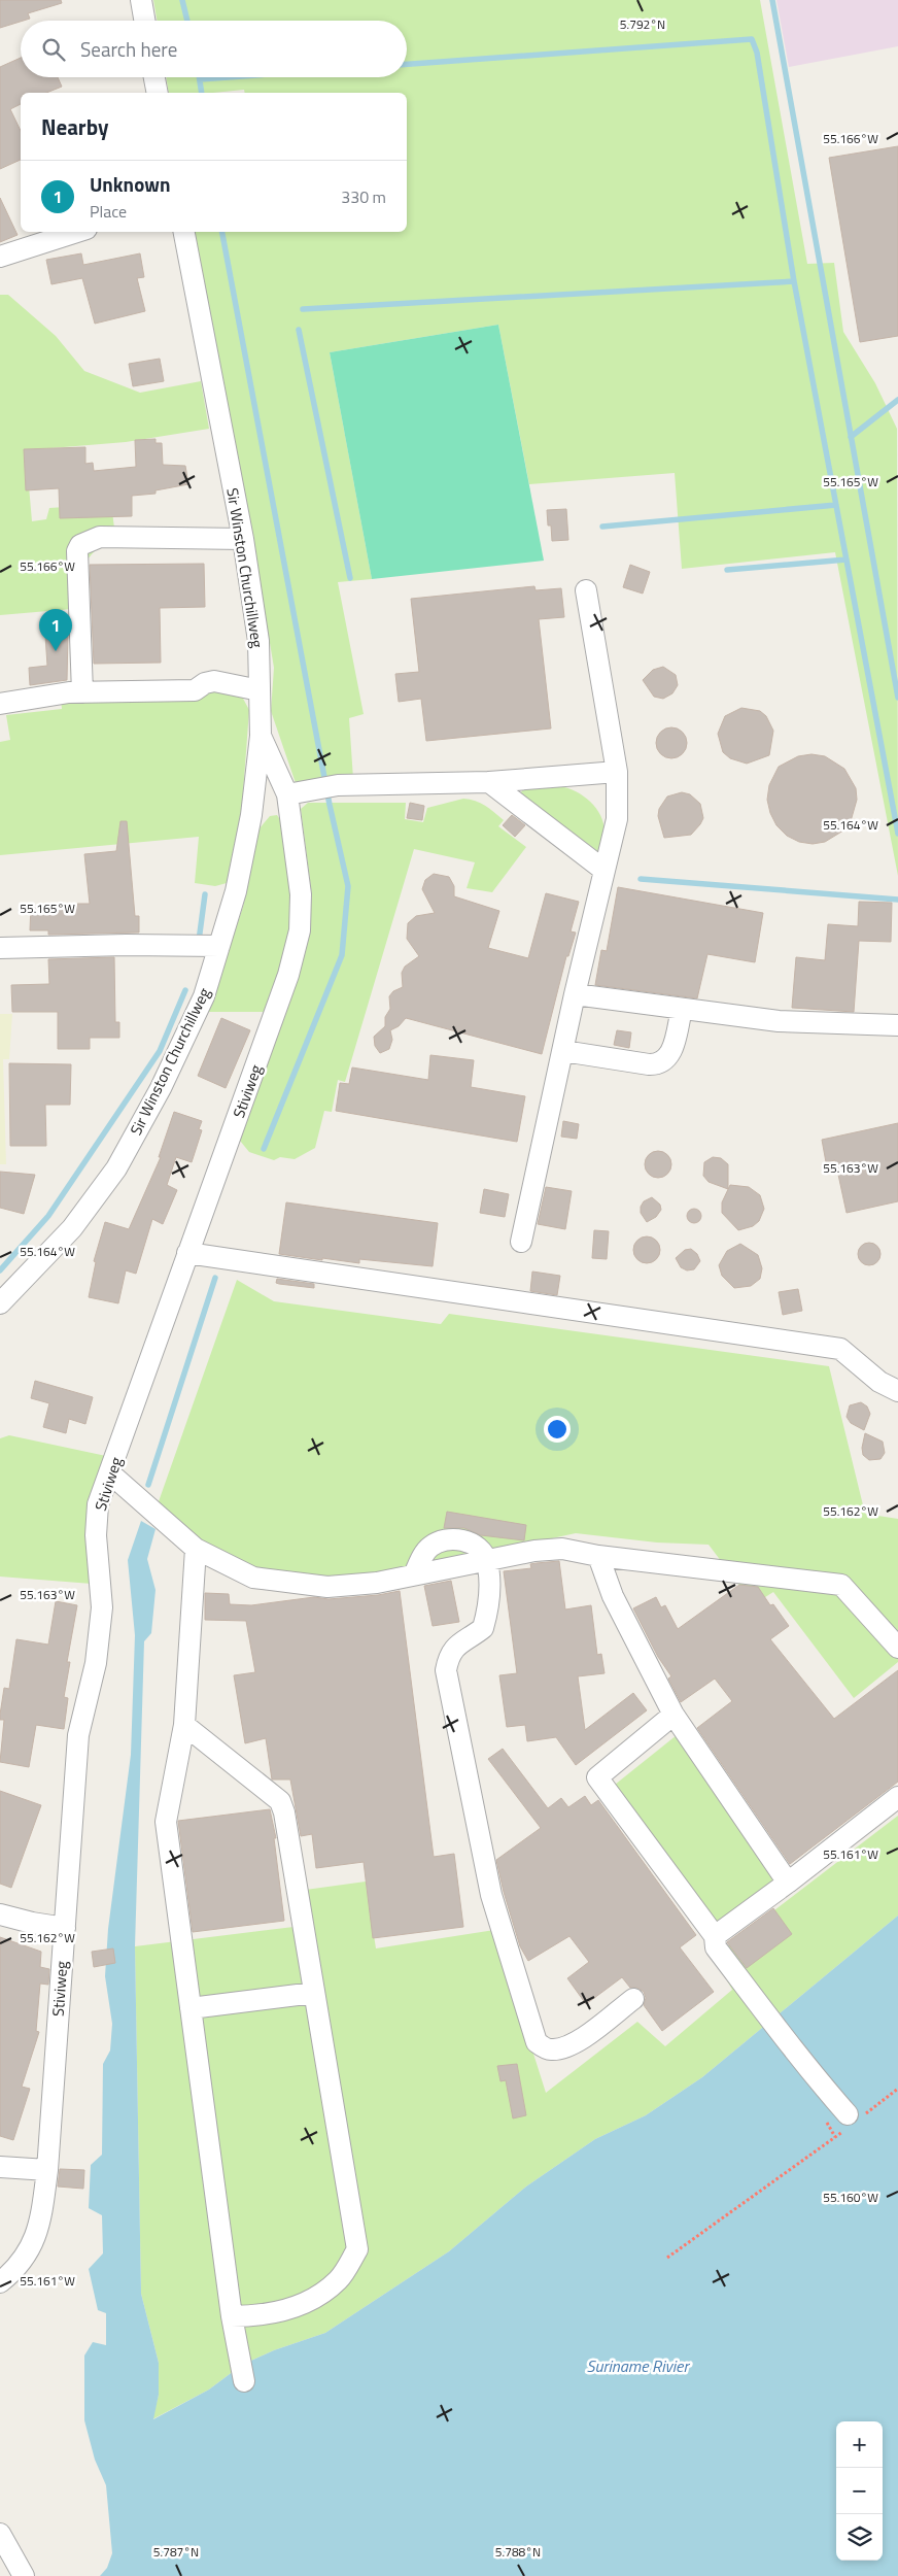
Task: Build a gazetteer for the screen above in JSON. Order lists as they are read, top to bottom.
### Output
{
  "streets": {
    "street": ["Sir Winston Churchillweg", "Stiviweg"]
  },
  "crossings": [
    ["Sir Winston Churchillweg", "Stiviweg"]
  ],
  "water": ["Suriname Rivier"],
  "page": {
    "search": "Search here",
    "heading": "Nearby",
    "list": [
      {
        "mark": "1",
        "name": "Unknown",
        "note": "Place",
        "value": "330 m"
      }
    ],
    "pins": "1",
    "map_buttons": ["+", "−"]
  },
  "coordinates": [
    "5.792°N",
    "55.166°W",
    "55.165°W",
    "55.164°W",
    "55.163°W",
    "55.162°W",
    "55.161°W",
    "55.160°W",
    "5.787°N",
    "5.788°N"
  ]
}
